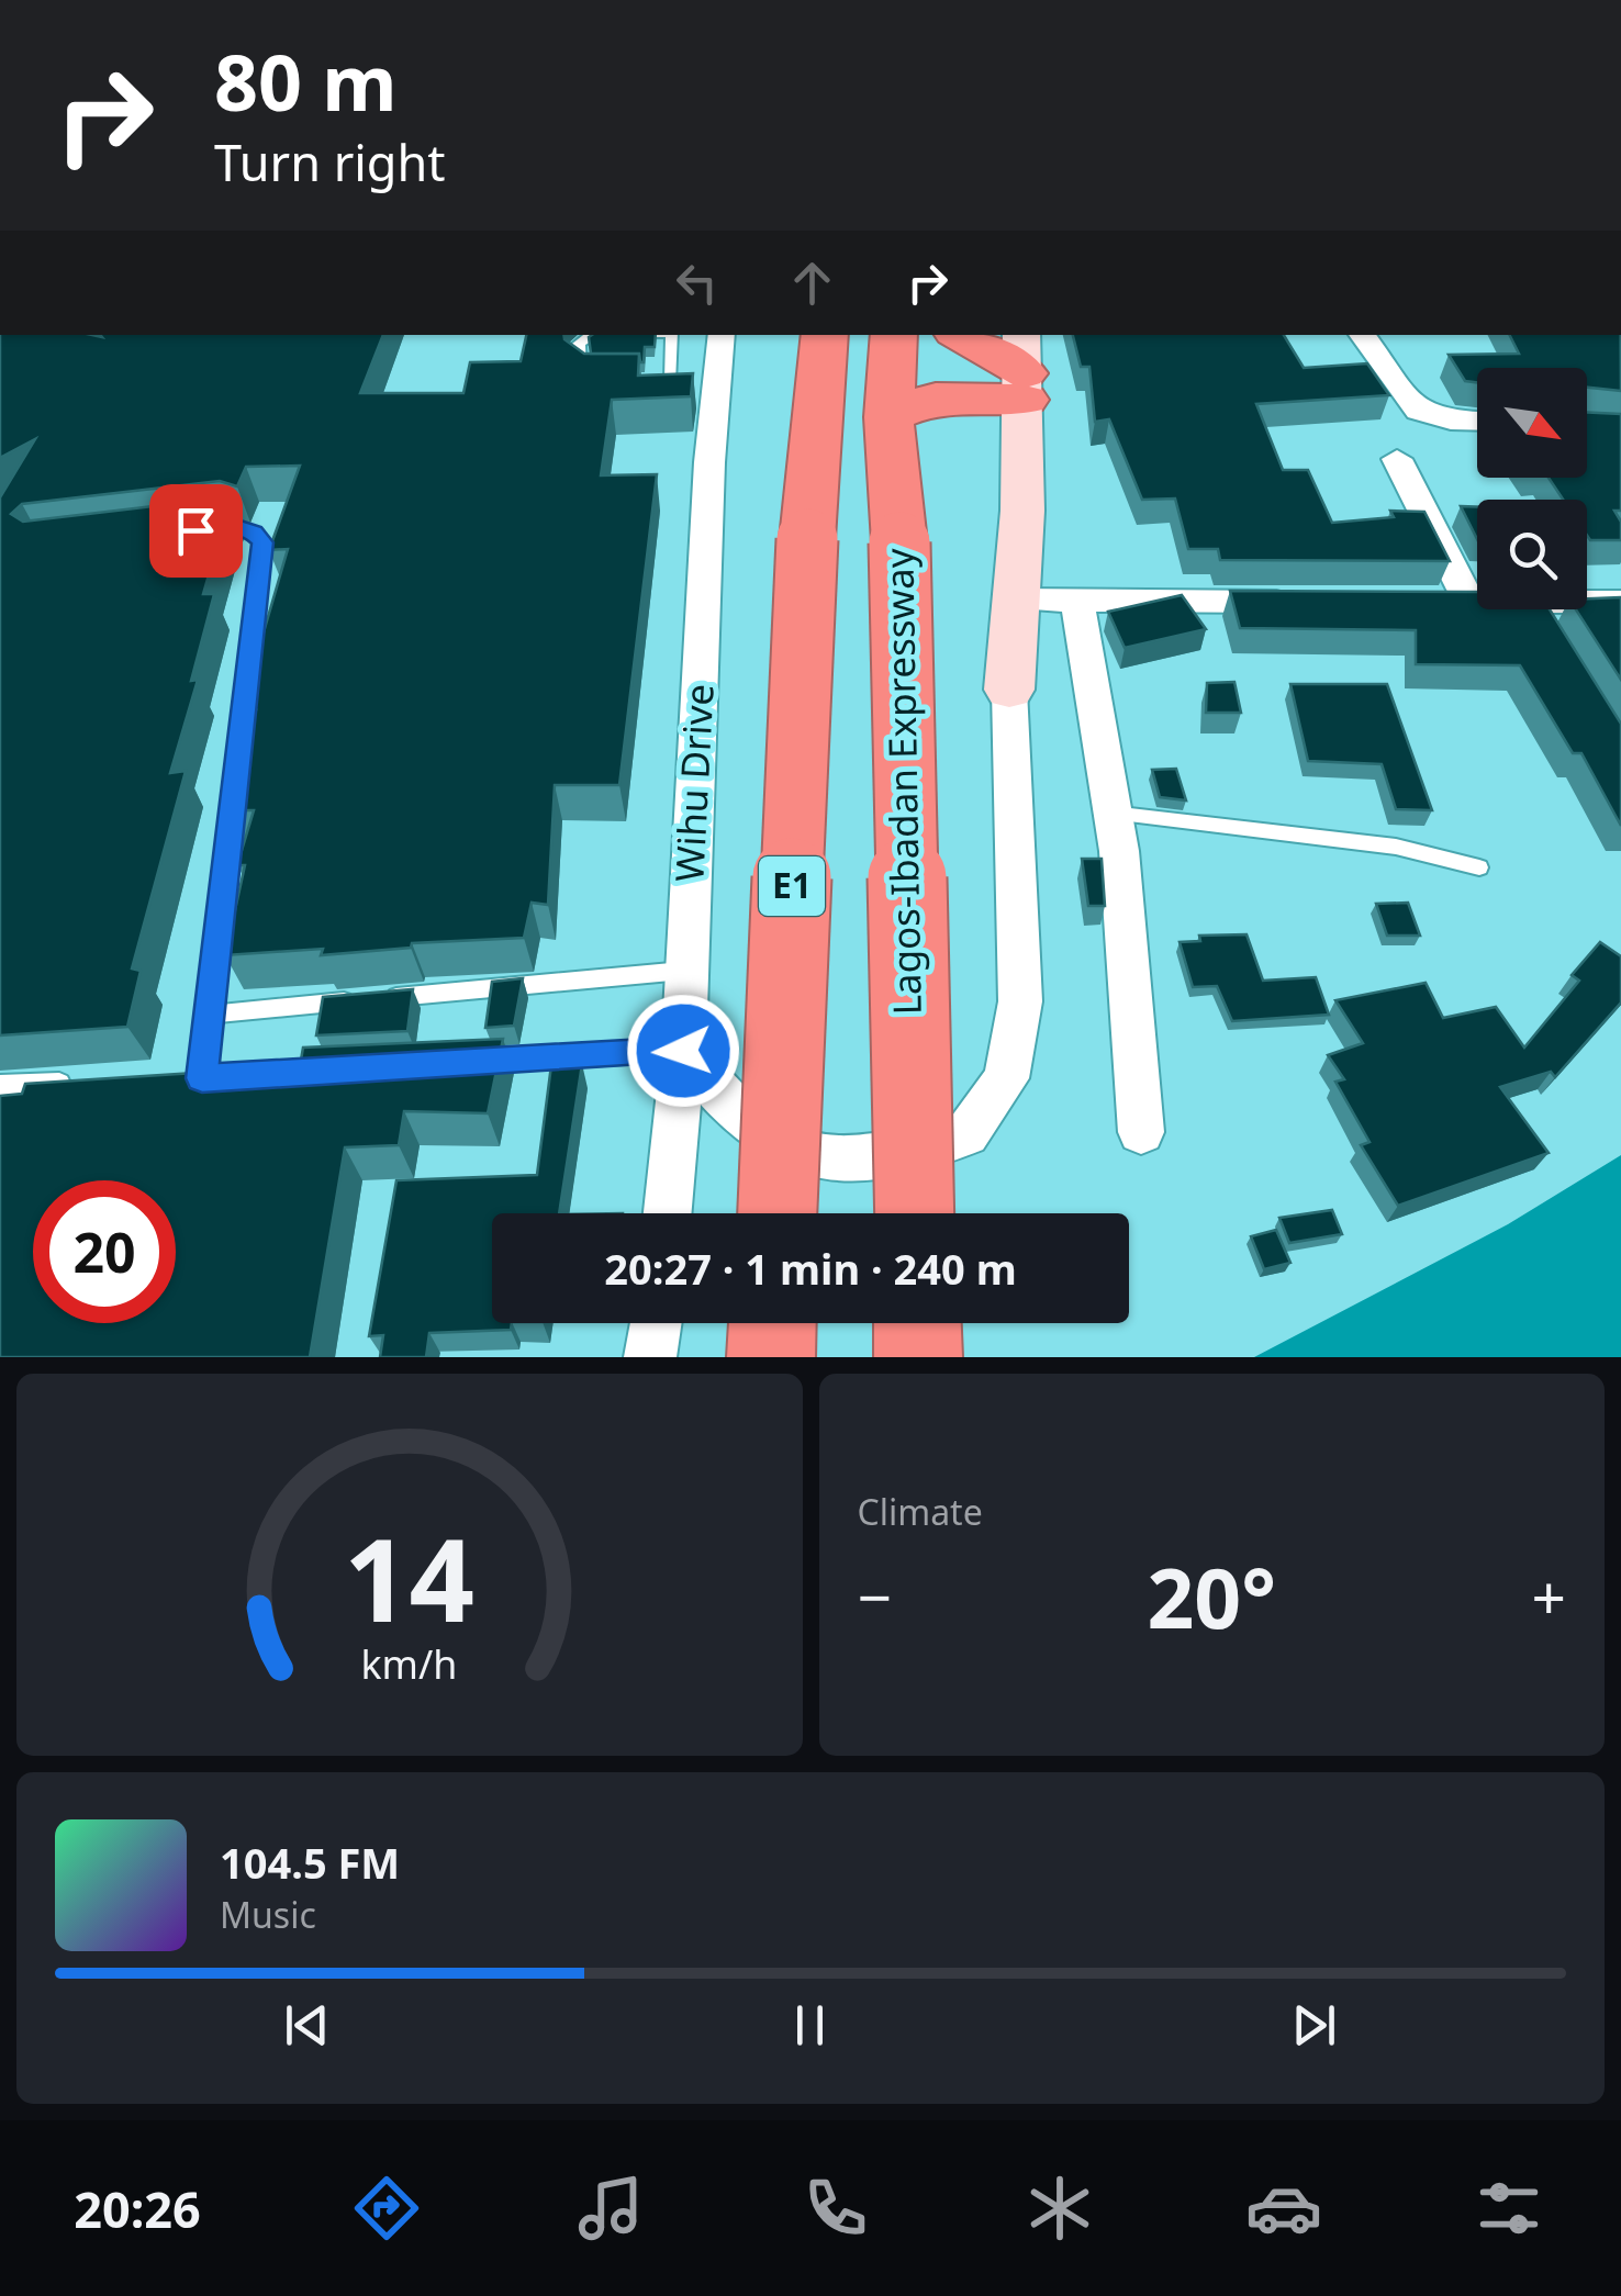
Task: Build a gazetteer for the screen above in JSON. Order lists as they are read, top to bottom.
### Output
{
  "streets": {
    "highway": ["Lagos-Ibadan Expressway", "E1"],
    "street": ["Wihu Drive"]
  },
  "north": "bottom right",
  "page": {
    "turn": ["80 m", "Turn right"],
    "limit": "20",
    "trip": "20:27 · 1 min · 240 m",
    "tile": "Climate",
    "heat": ["−", "20°", "+"],
    "song": ["104.5 FM", "Music"],
    "tabs": "20:26",
    "gauge": ["14", "km/h"]
  }
}
